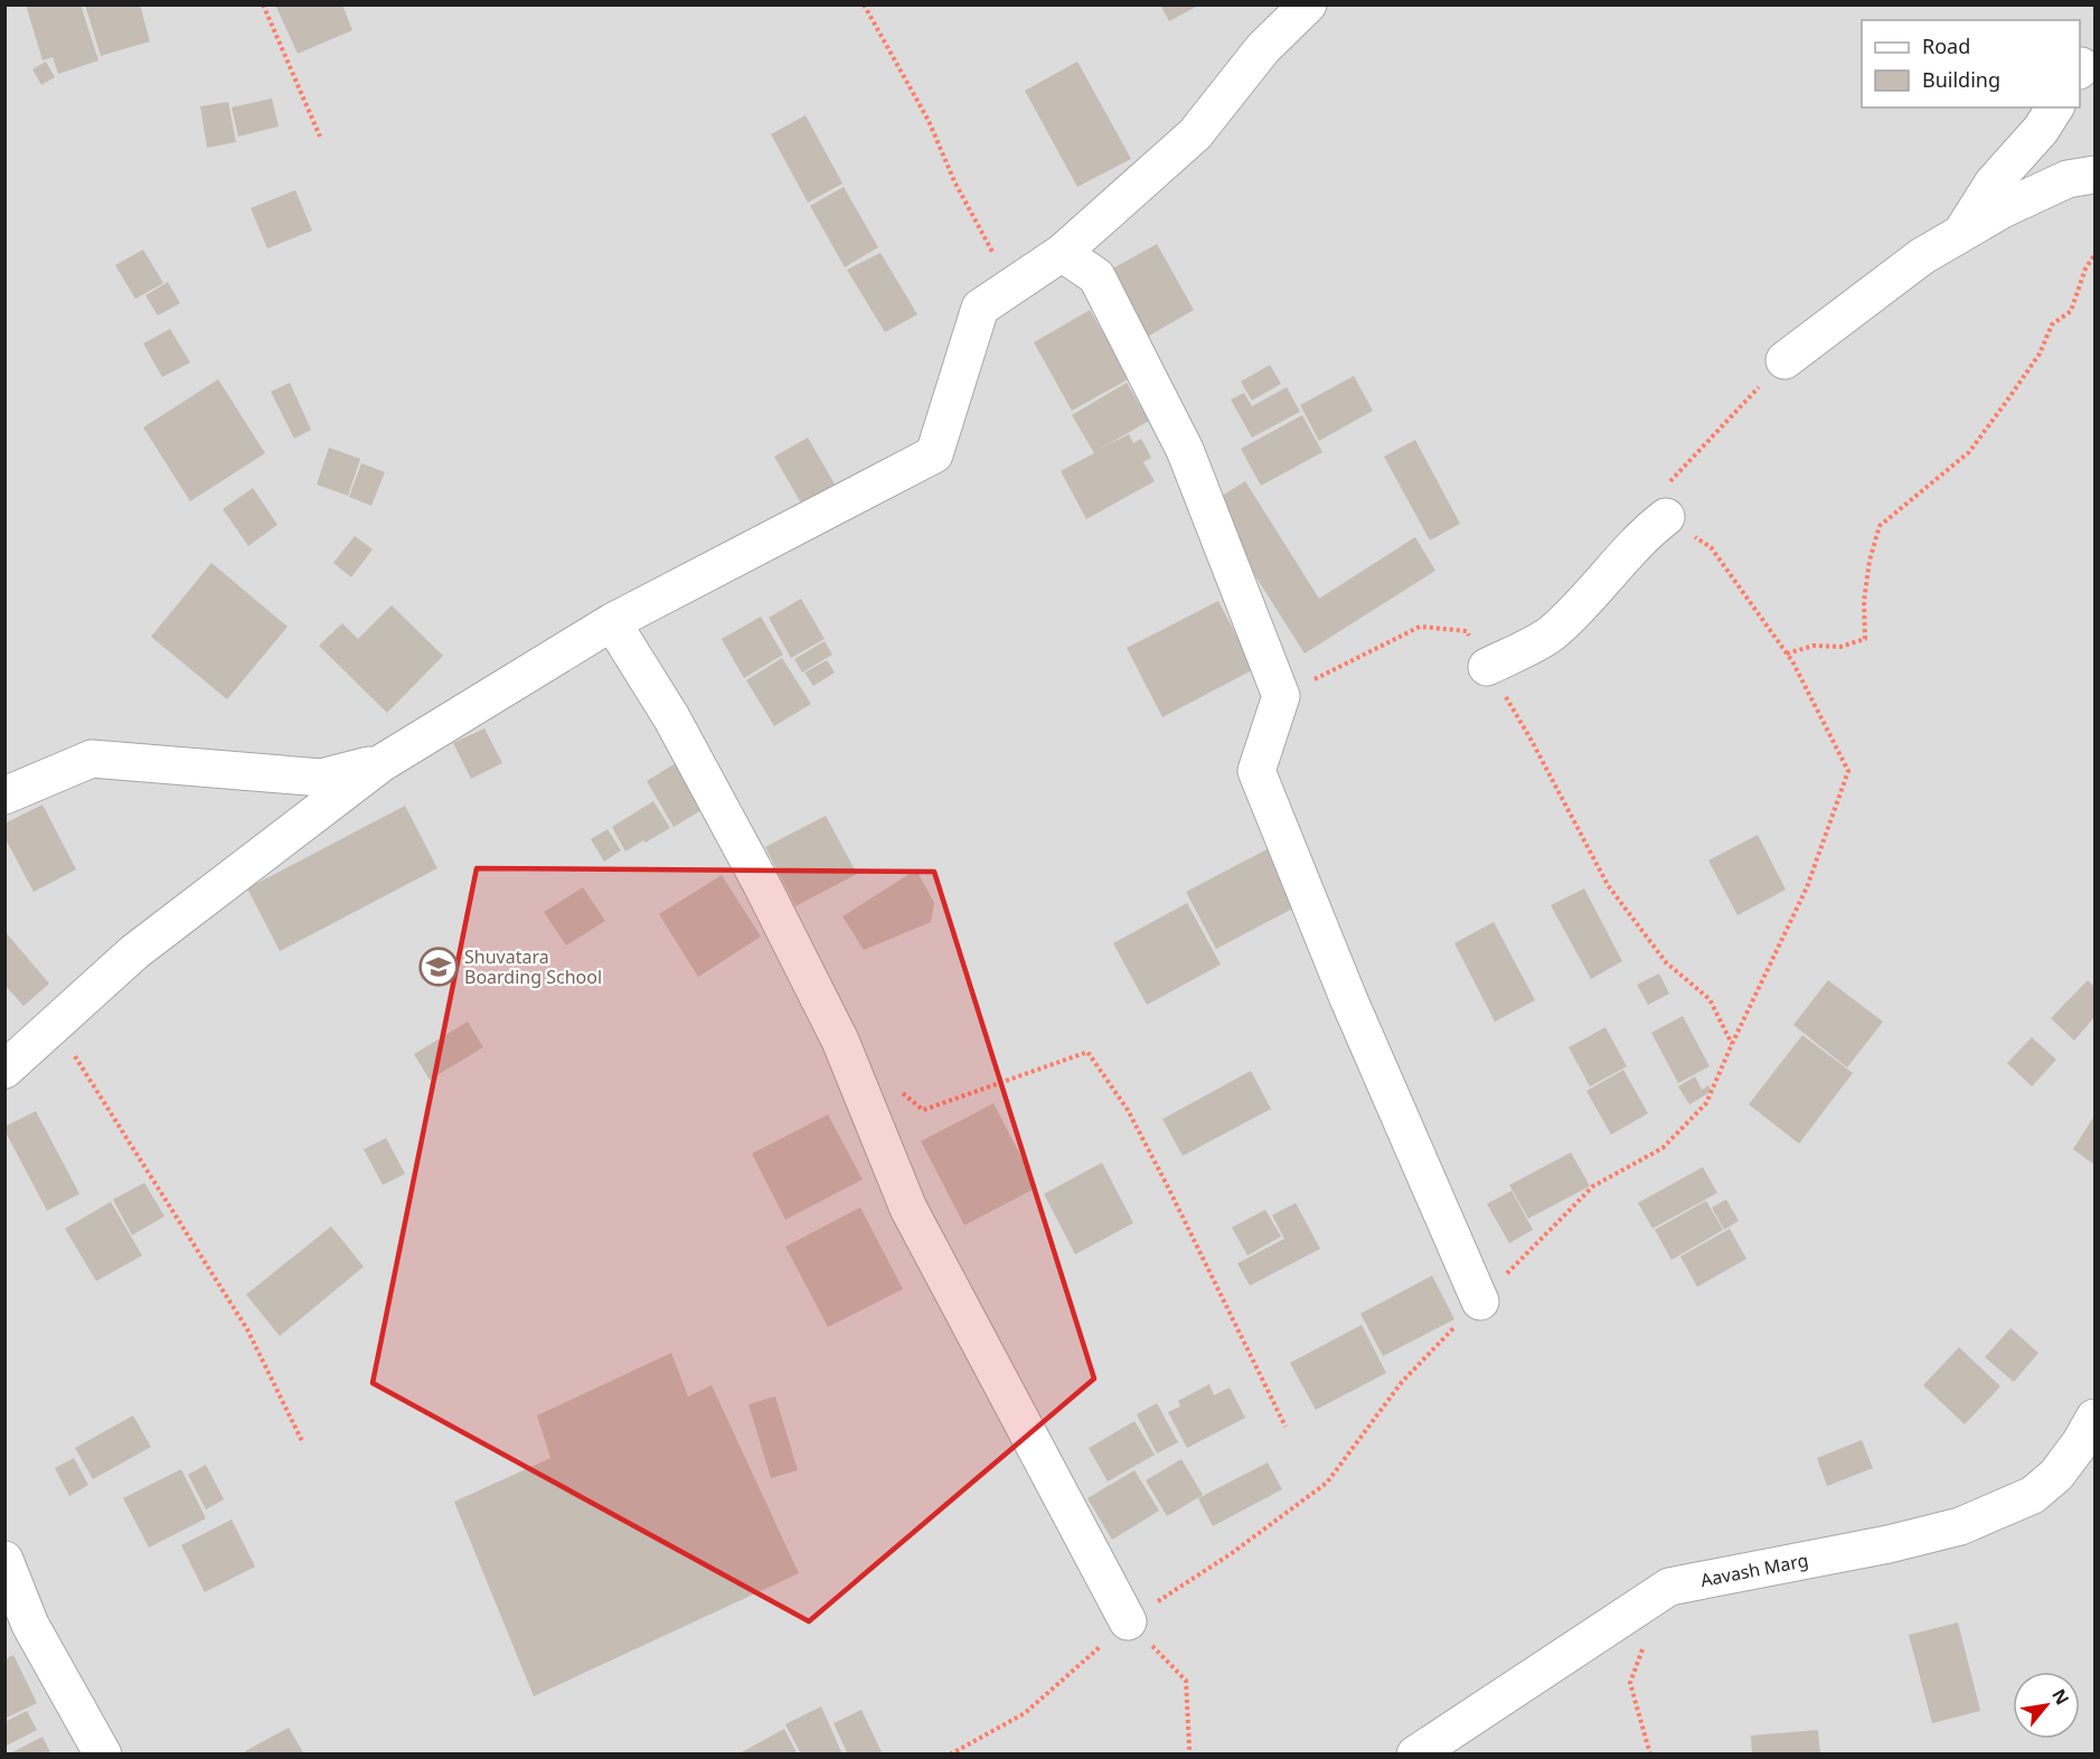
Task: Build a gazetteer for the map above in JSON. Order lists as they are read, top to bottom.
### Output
{
  "streets": {
    "street": ["Aavash Marg"]
  },
  "places": {
    "school or university": ["Shuvatara Boarding School"]
  },
  "legend": ["Road", "Building"],
  "north": "top right"
}
